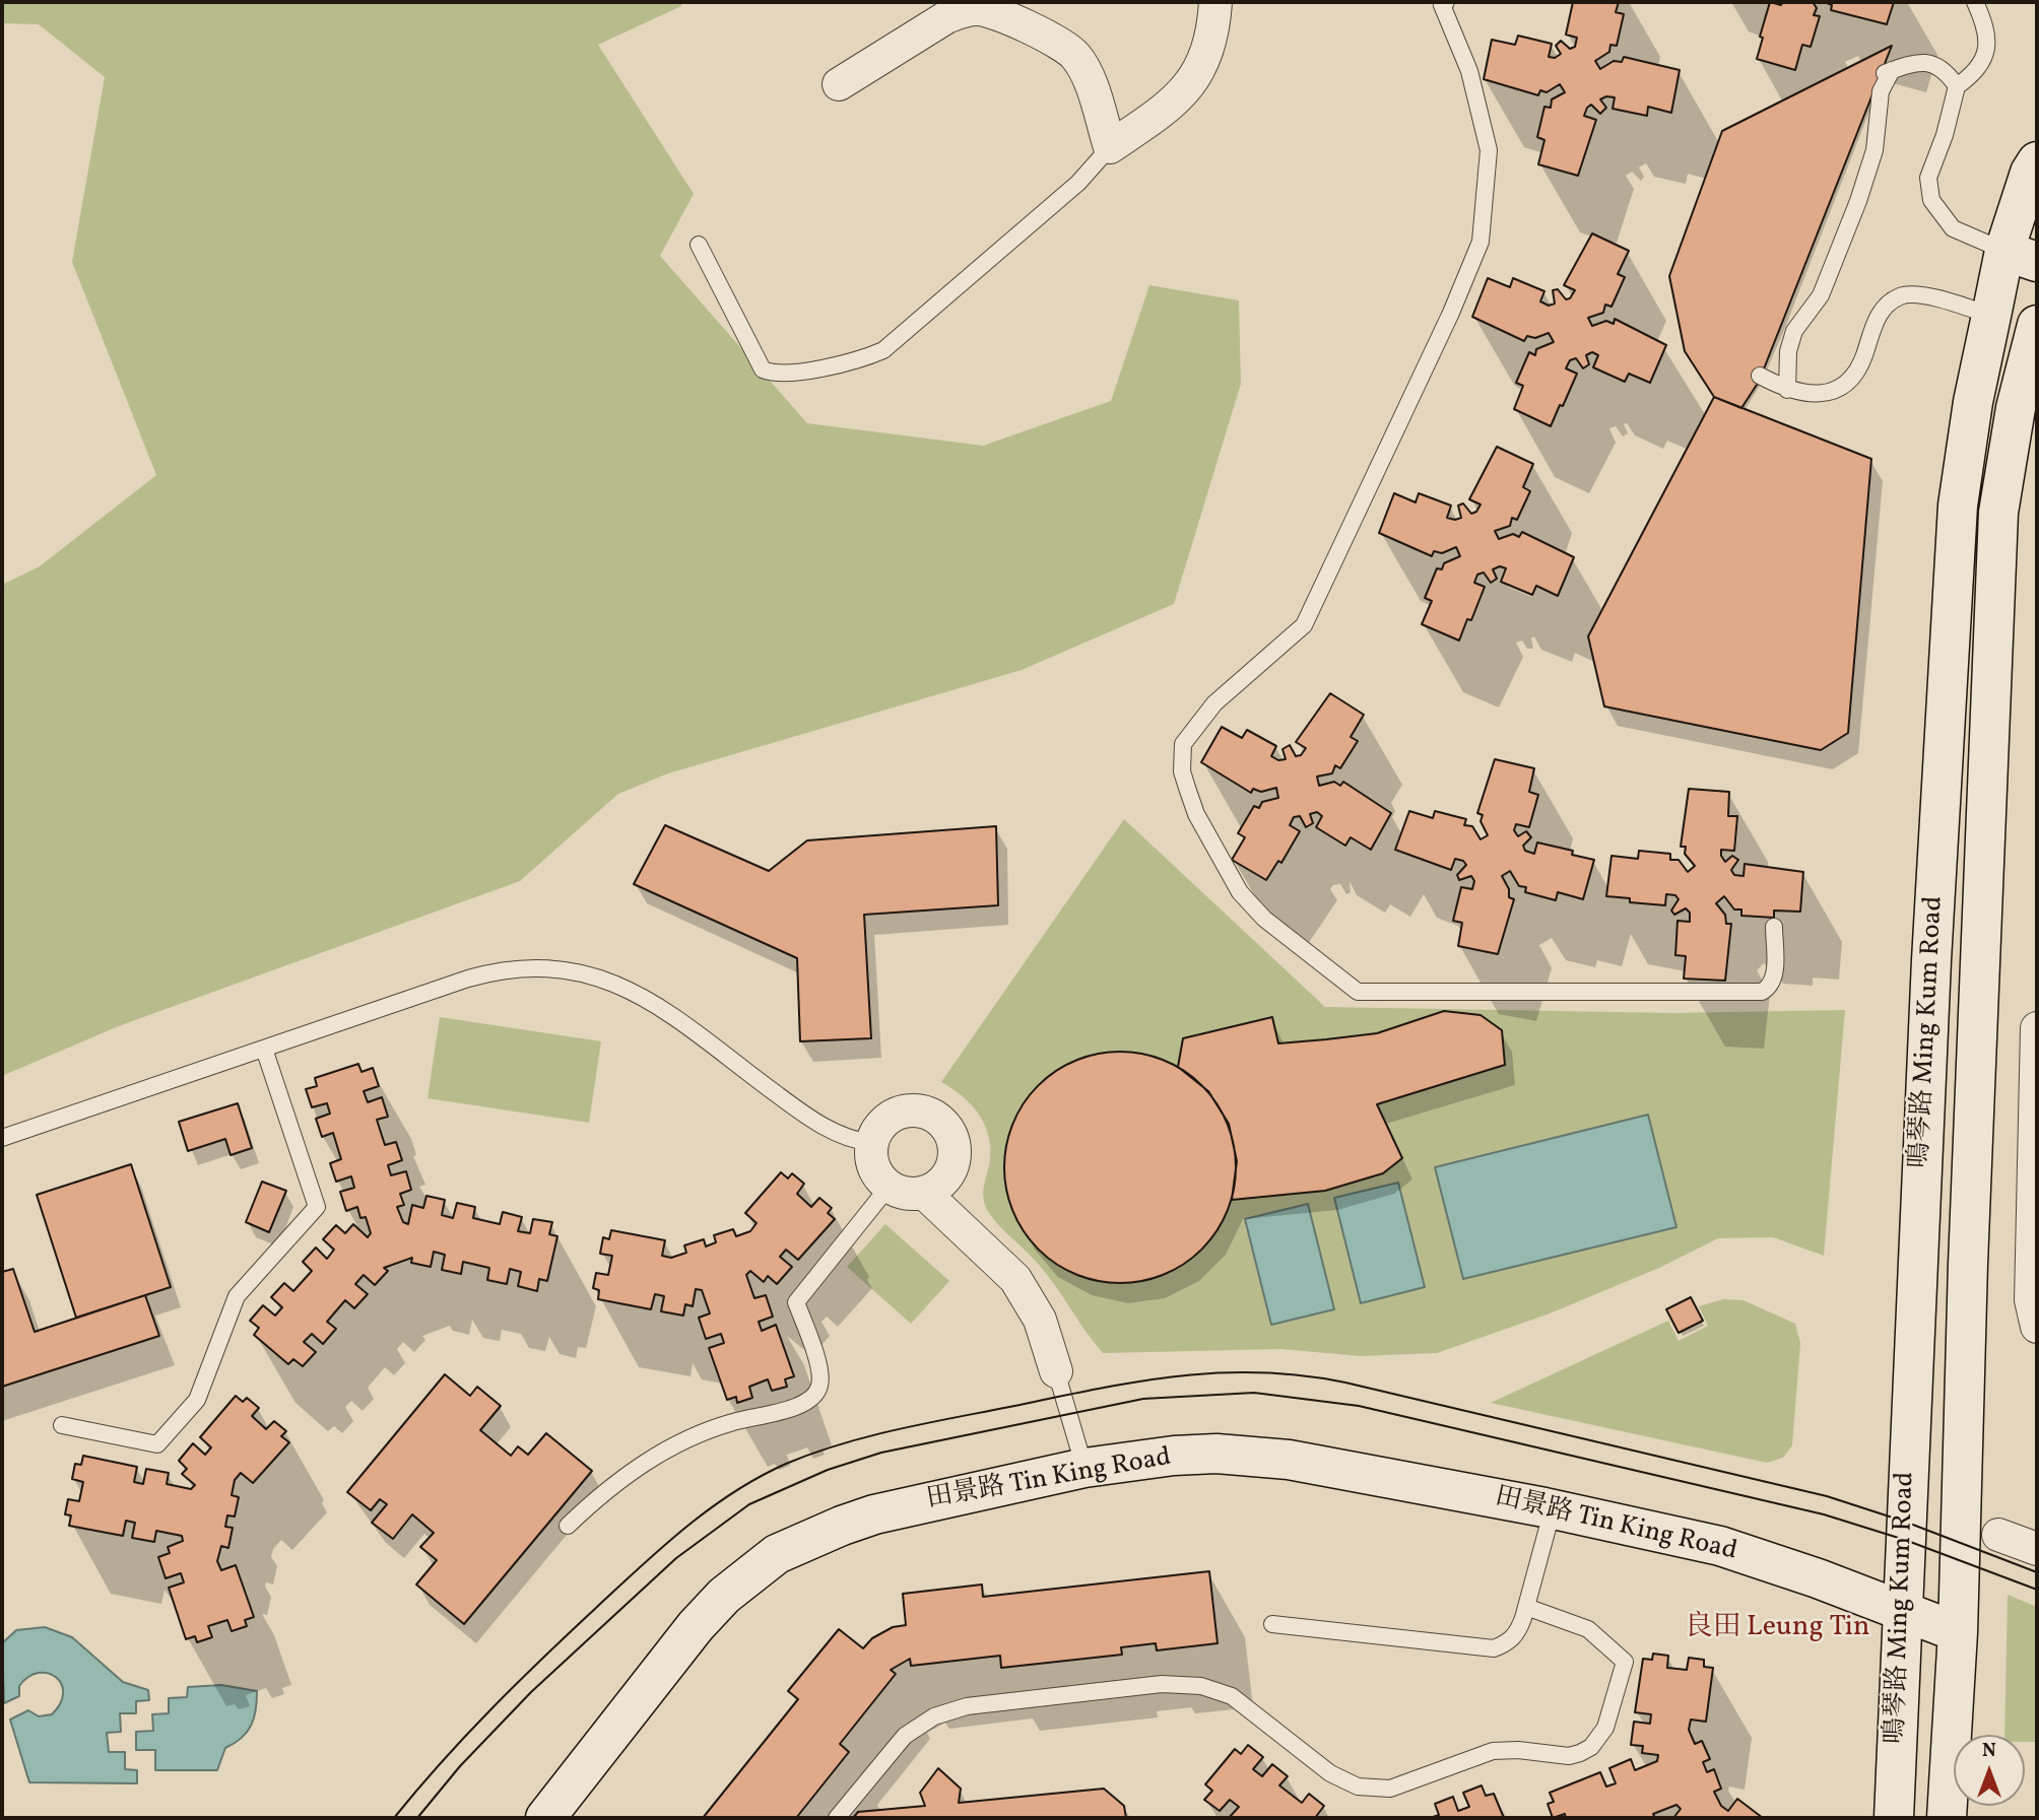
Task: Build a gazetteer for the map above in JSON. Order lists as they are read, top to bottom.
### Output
{
  "streets": {
    "main road": ["鳴琴路 Ming Kum Road", "田景路 Tin King Road"]
  },
  "crossings": [
    ["鳴琴路 Ming Kum Road", "田景路 Tin King Road"]
  ],
  "districts": ["良田 Leung Tin"],
  "north": "top"
}
